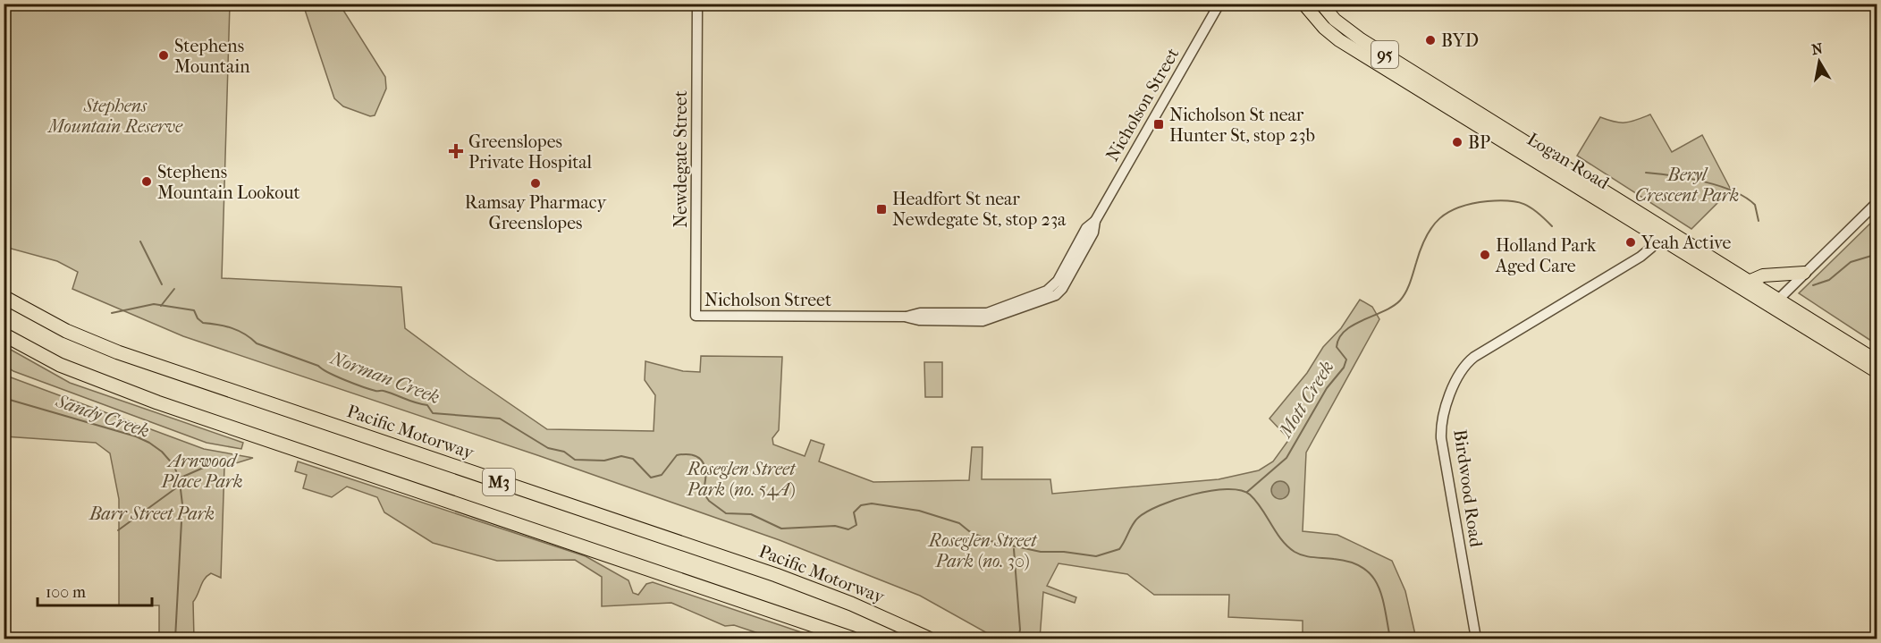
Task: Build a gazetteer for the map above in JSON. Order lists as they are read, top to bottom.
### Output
{
  "streets": {
    "highway": ["Pacific Motorway", "M3"],
    "main road": ["95", "Logan Road"],
    "street": ["Nicholson Street", "Newdegate Street", "Birdwood Road"]
  },
  "crossings": [
    ["Nicholson Street", "Newdegate Street"],
    ["Logan Road", "Birdwood Road"]
  ],
  "water": ["Norman Creek", "Mott Creek", "Sandy Creek"],
  "parks": [
    "Stephens Mountain Reserve",
    "Beryl Crescent Park",
    "Arnwood Place Park",
    "Roseglen Street Park (no. 54A)",
    "Barr Street Park",
    "Roseglen Street Park (no. 30)"
  ],
  "places": {
    "other": [
      "BYD",
      "Stephens Mountain",
      "BP",
      "Stephens Mountain Lookout",
      "Ramsay Pharmacy Greenslopes",
      "Yeah Active",
      "Holland Park Aged Care"
    ],
    "transit": ["Nicholson St near Hunter St, stop 23b", "Headfort St near Newdegate St, stop 23a"],
    "health": ["Greenslopes Private Hospital"]
  },
  "scale_bar": "100 m",
  "north": "top"
}
